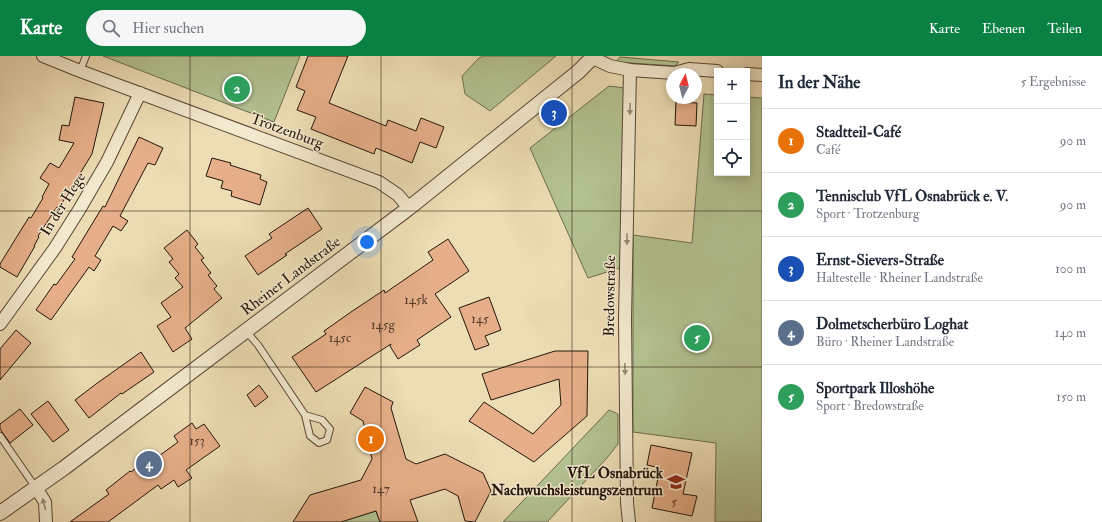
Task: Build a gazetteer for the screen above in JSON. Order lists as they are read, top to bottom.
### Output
{
  "streets": {
    "street": [
      "Trotzenburg",
      "In der Hege",
      "Rheiner Landstraße",
      "Bredowstraße"
    ]
  },
  "crossings": [
    ["Trotzenburg", "In der Hege"],
    ["Trotzenburg", "Rheiner Landstraße"]
  ],
  "one_way": ["Bredowstraße"],
  "places": {
    "school or university": ["VfL Osnabrück Nachwuchsleistungszentrum"]
  },
  "house_numbers": [
    "145k",
    "145",
    "145g",
    "145c",
    "153",
    "147",
    "5"
  ],
  "north": "top",
  "page": {
    "header": "Karte",
    "search": "Hier suchen",
    "nav": ["Karte", "Ebenen", "Teilen"],
    "heading": ["In der Nähe", "5 Ergebnisse"],
    "map_buttons": ["+", "−"],
    "pins": [
      "2",
      "3",
      "5",
      "1",
      "4"
    ],
    "list": [
      {
        "mark": "1",
        "name": "Stadtteil-Café",
        "note": "Café",
        "value": "90 m"
      },
      {
        "mark": "2",
        "name": "Tennisclub VfL Osnabrück e. V.",
        "note": "Sport · Trotzenburg",
        "value": "90 m"
      },
      {
        "mark": "3",
        "name": "Ernst-Sievers-Straße",
        "note": "Haltestelle · Rheiner Landstraße",
        "value": "100 m"
      },
      {
        "mark": "4",
        "name": "Dolmetscherbüro Loghat",
        "note": "Büro · Rheiner Landstraße",
        "value": "140 m"
      },
      {
        "mark": "5",
        "name": "Sportpark Illoshöhe",
        "note": "Sport · Bredowstraße",
        "value": "150 m"
      }
    ]
  }
}
